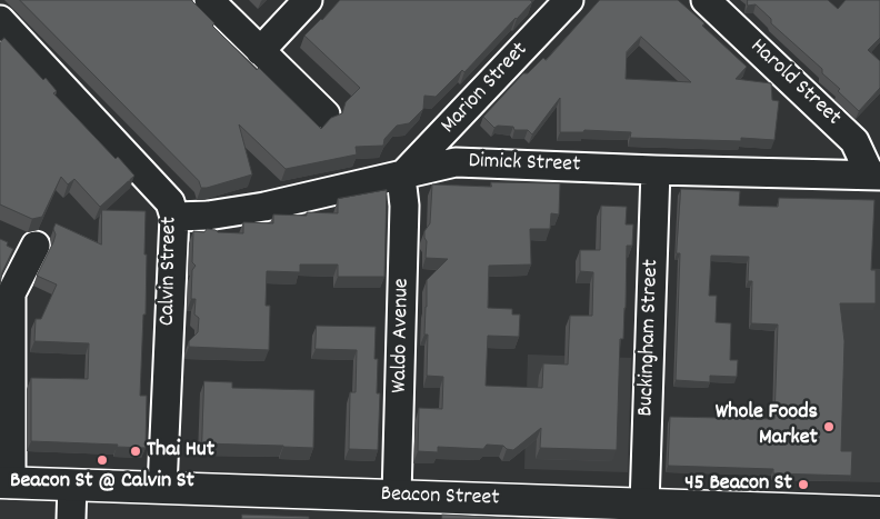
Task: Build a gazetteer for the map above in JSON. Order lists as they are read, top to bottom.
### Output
{
  "streets": {
    "main road": ["Beacon Street"],
    "street": [
      "Harold Street",
      "Marion Street",
      "Dimick Street",
      "Calvin Street",
      "Waldo Avenue",
      "Buckingham Street"
    ]
  },
  "crossings": [
    ["Harold Street", "Dimick Street"],
    ["Marion Street", "Dimick Street"],
    ["Marion Street", "Waldo Avenue"],
    ["Dimick Street", "Calvin Street"],
    ["Dimick Street", "Waldo Avenue"],
    ["Dimick Street", "Buckingham Street"],
    ["Calvin Street", "Beacon Street"],
    ["Waldo Avenue", "Beacon Street"],
    ["Buckingham Street", "Beacon Street"]
  ],
  "places": [
    "Whole Foods Market",
    "Thai Hut",
    "Beacon St @ Calvin St",
    "45 Beacon St"
  ]
}
